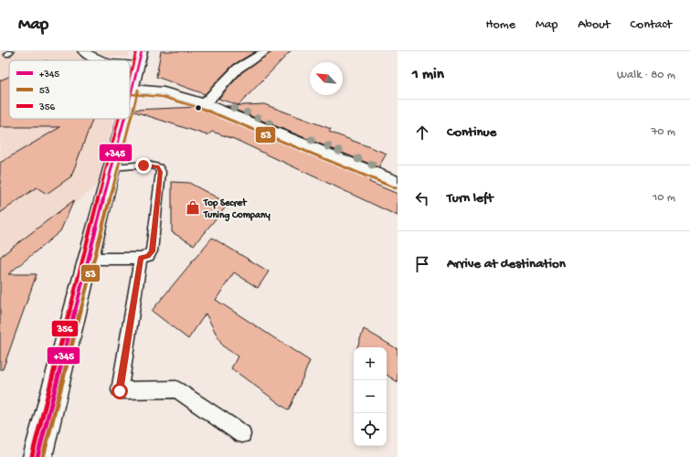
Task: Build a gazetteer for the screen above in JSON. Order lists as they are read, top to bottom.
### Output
{
  "places": {
    "shop": ["Top Secret Tuning Company"]
  },
  "lines": ["transit line +345", "transit line 356", "transit line 53"],
  "legend": ["+345", "53", "356"],
  "north": "top left",
  "page": {
    "header": "Map",
    "nav": [
      "Home",
      "Map",
      "About",
      "Contact"
    ],
    "heading": ["1 min", "Walk · 80 m"],
    "list": [
      ["Continue", "70 m"],
      ["Turn left", "10 m"],
      "Arrive at destination"
    ],
    "map_buttons": ["+", "−"]
  }
}
